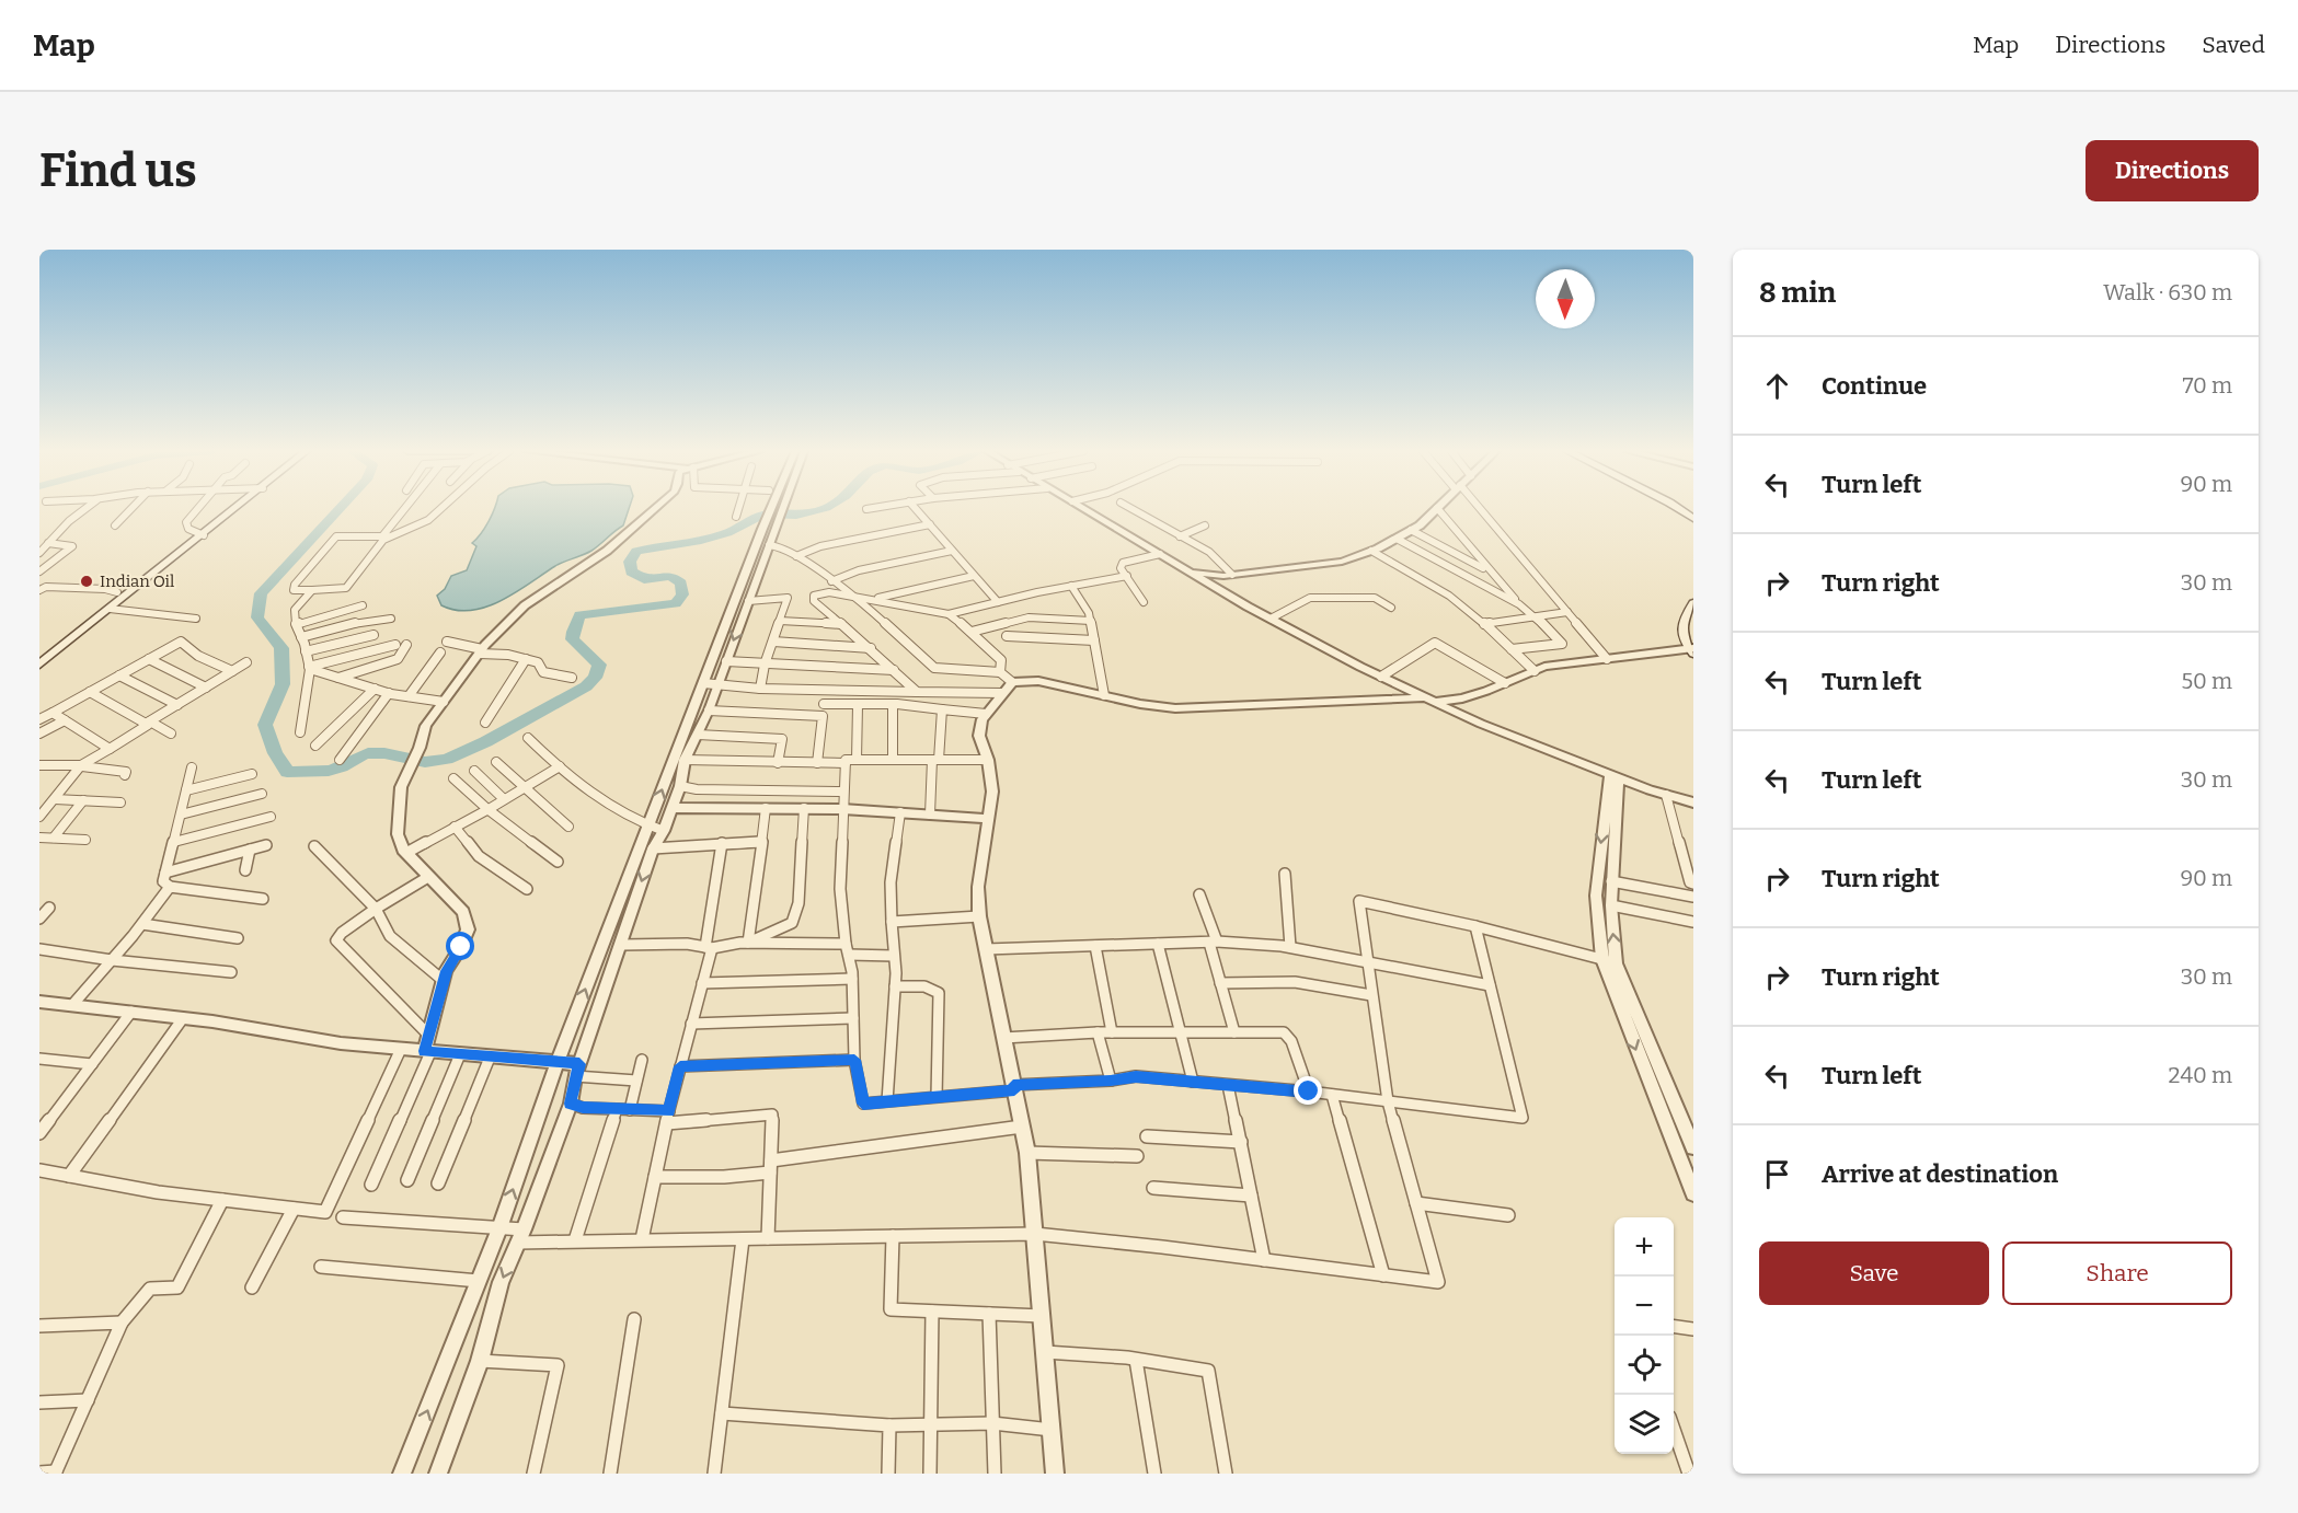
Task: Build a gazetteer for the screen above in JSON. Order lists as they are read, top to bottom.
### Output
{
  "places": ["Indian Oil"],
  "north": "bottom",
  "page": {
    "header": "Map",
    "nav": ["Map", "Directions", "Saved"],
    "buttons": [
      "Directions",
      ["Save", "Share"]
    ],
    "title": "Find us",
    "heading": ["8 min", "Walk · 630 m"],
    "list": [
      ["Continue", "70 m"],
      ["Turn left", "90 m"],
      ["Turn right", "30 m"],
      ["Turn left", "50 m"],
      ["Turn left", "30 m"],
      ["Turn right", "90 m"],
      ["Turn right", "30 m"],
      ["Turn left", "240 m"],
      "Arrive at destination"
    ],
    "map_buttons": ["+", "−"]
  }
}
